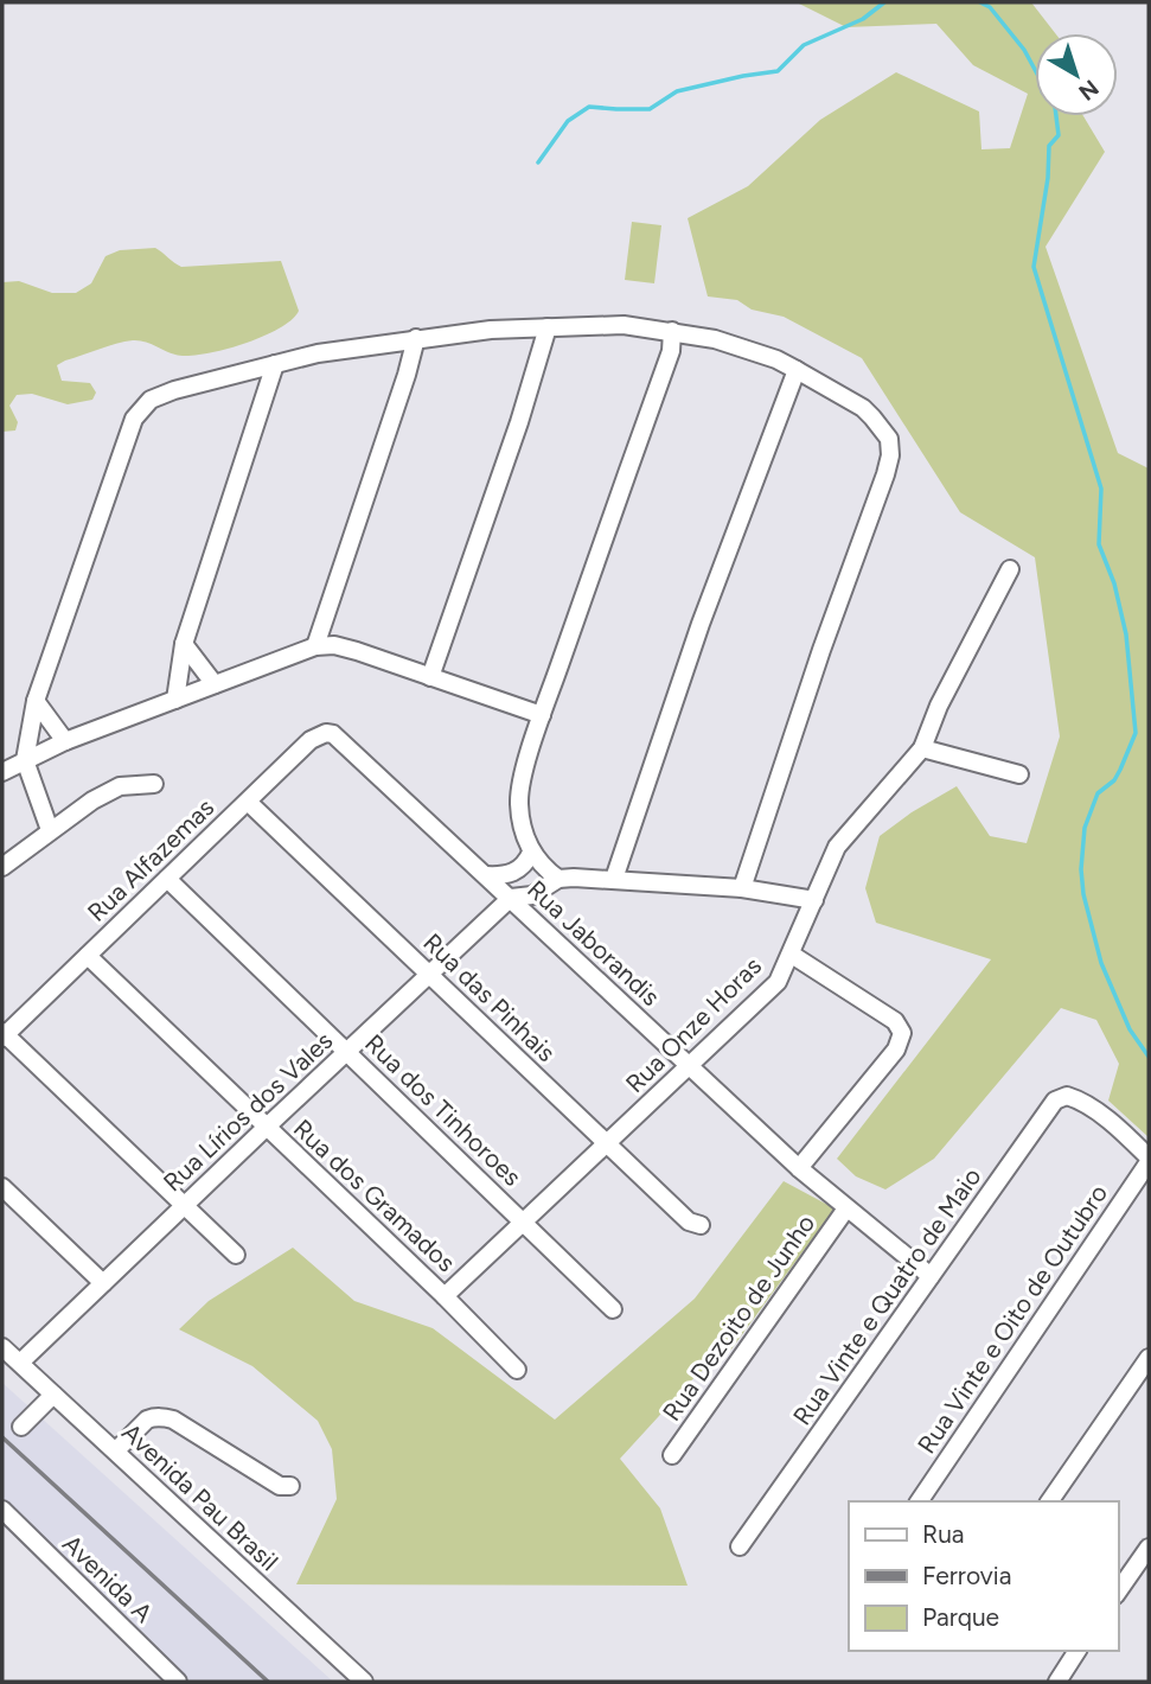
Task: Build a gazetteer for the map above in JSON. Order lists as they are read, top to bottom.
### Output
{
  "streets": {
    "street": [
      "Rua Alfazemas",
      "Rua Jaborandis",
      "Rua das Pinhais",
      "Rua Onze Horas",
      "Rua dos Tinhoroes",
      "Rua Lírios dos Vales",
      "Rua dos Gramados",
      "Rua Vinte e Quatro de Maio",
      "Rua Dezoito de Junho",
      "Rua Vinte e Oito de Outubro",
      "Avenida Pau Brasil",
      "Avenida A"
    ]
  },
  "crossings": [
    ["Rua Alfazemas", "Rua Jaborandis"],
    ["Rua Alfazemas", "Rua das Pinhais"],
    ["Rua Alfazemas", "Rua dos Tinhoroes"],
    ["Rua Alfazemas", "Rua dos Gramados"],
    ["Rua Jaborandis", "Rua Onze Horas"],
    ["Rua Jaborandis", "Rua Lírios dos Vales"],
    ["Rua Jaborandis", "Rua Vinte e Quatro de Maio"],
    ["Rua Jaborandis", "Rua Dezoito de Junho"],
    ["Rua das Pinhais", "Rua Onze Horas"],
    ["Rua das Pinhais", "Rua Lírios dos Vales"],
    ["Rua Onze Horas", "Rua dos Tinhoroes"],
    ["Rua Onze Horas", "Rua dos Gramados"],
    ["Rua dos Tinhoroes", "Rua Lírios dos Vales"],
    ["Rua Lírios dos Vales", "Rua dos Gramados"],
    ["Rua Lírios dos Vales", "Avenida Pau Brasil"],
    ["Rua Vinte e Quatro de Maio", "Rua Vinte e Oito de Outubro"]
  ],
  "legend": ["Rua", "Ferrovia", "Parque"],
  "north": "bottom right"
}
